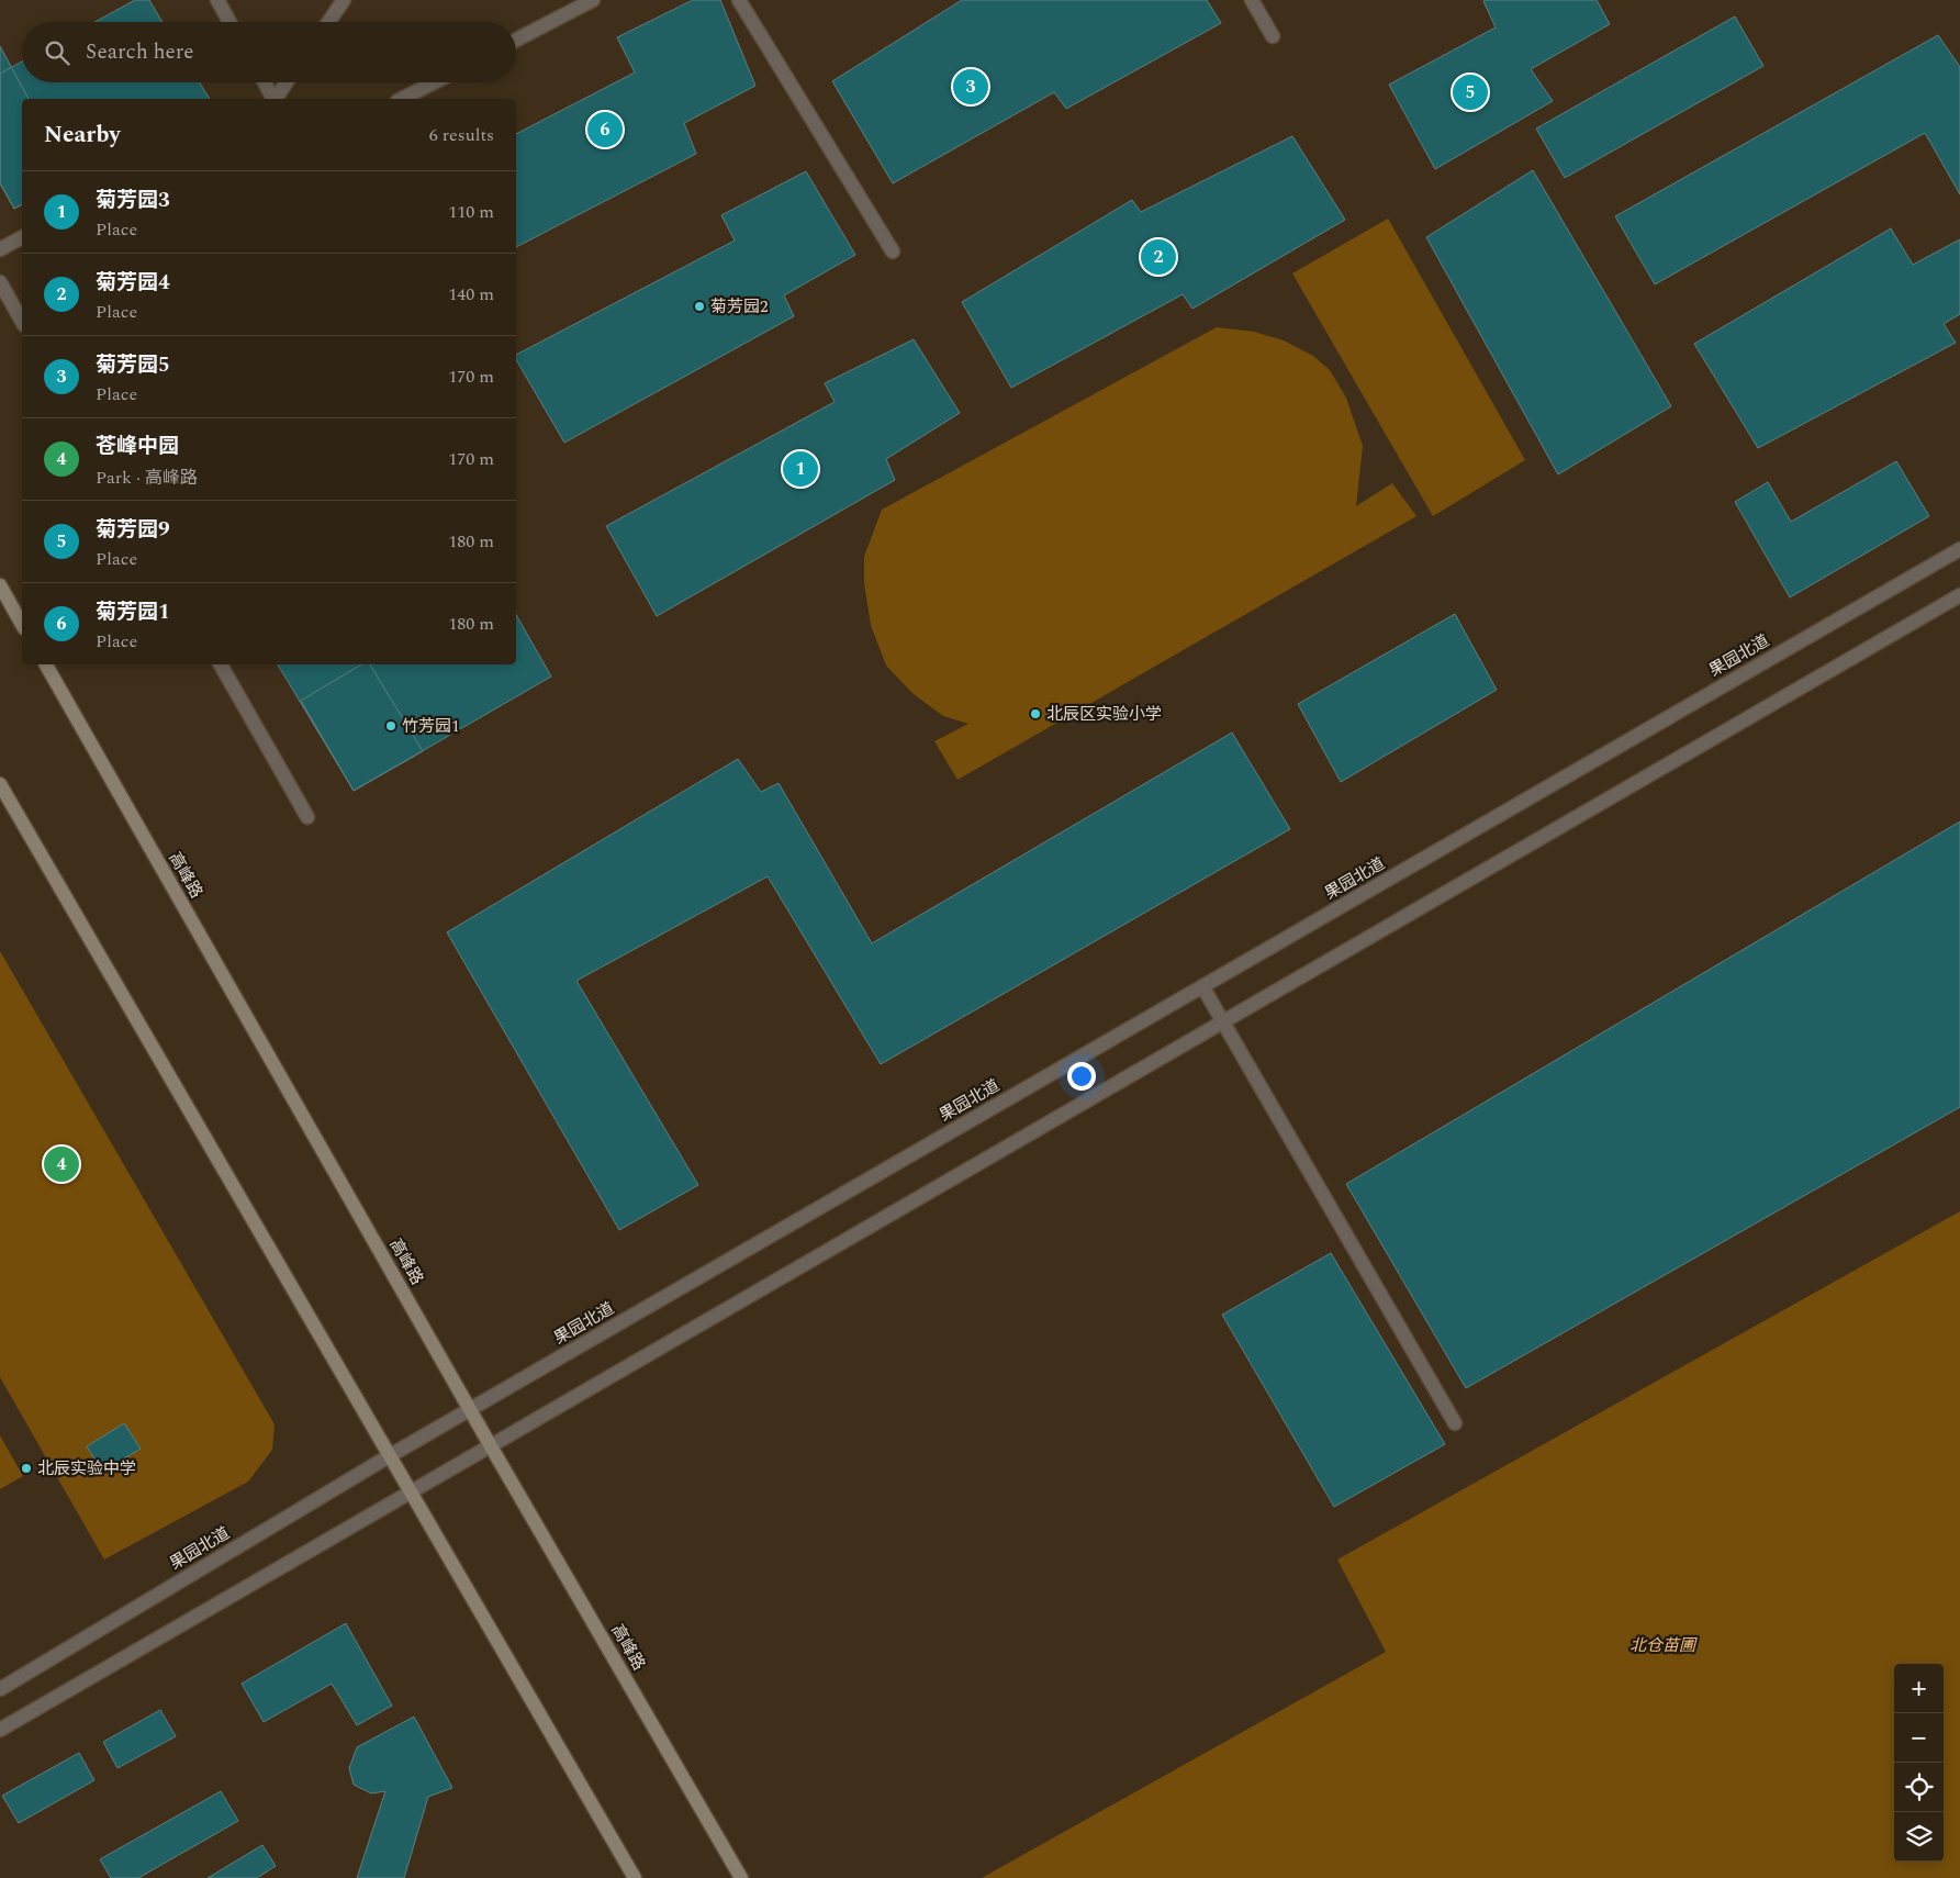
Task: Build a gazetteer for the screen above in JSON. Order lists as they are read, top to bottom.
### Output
{
  "streets": {
    "main road": ["高峰路"],
    "street": ["果园北道"]
  },
  "crossings": [
    ["果园北道", "高峰路"]
  ],
  "parks": ["北仓苗圃"],
  "places": [
    "菊芳园2",
    "北辰区实验小学",
    "竹芳园1",
    "北辰实验中学"
  ],
  "page": {
    "search": "Search here",
    "pins": [
      "3",
      "5",
      "6",
      "2",
      "1",
      "4"
    ],
    "heading": ["Nearby", "6 results"],
    "list": [
      {
        "mark": "1",
        "name": "菊芳园3",
        "note": "Place",
        "value": "110 m"
      },
      {
        "mark": "2",
        "name": "菊芳园4",
        "note": "Place",
        "value": "140 m"
      },
      {
        "mark": "3",
        "name": "菊芳园5",
        "note": "Place",
        "value": "170 m"
      },
      {
        "mark": "4",
        "name": "苍峰中园",
        "note": "Park · 高峰路",
        "value": "170 m"
      },
      {
        "mark": "5",
        "name": "菊芳园9",
        "note": "Place",
        "value": "180 m"
      },
      {
        "mark": "6",
        "name": "菊芳园1",
        "note": "Place",
        "value": "180 m"
      }
    ],
    "map_buttons": ["+", "−"]
  }
}
